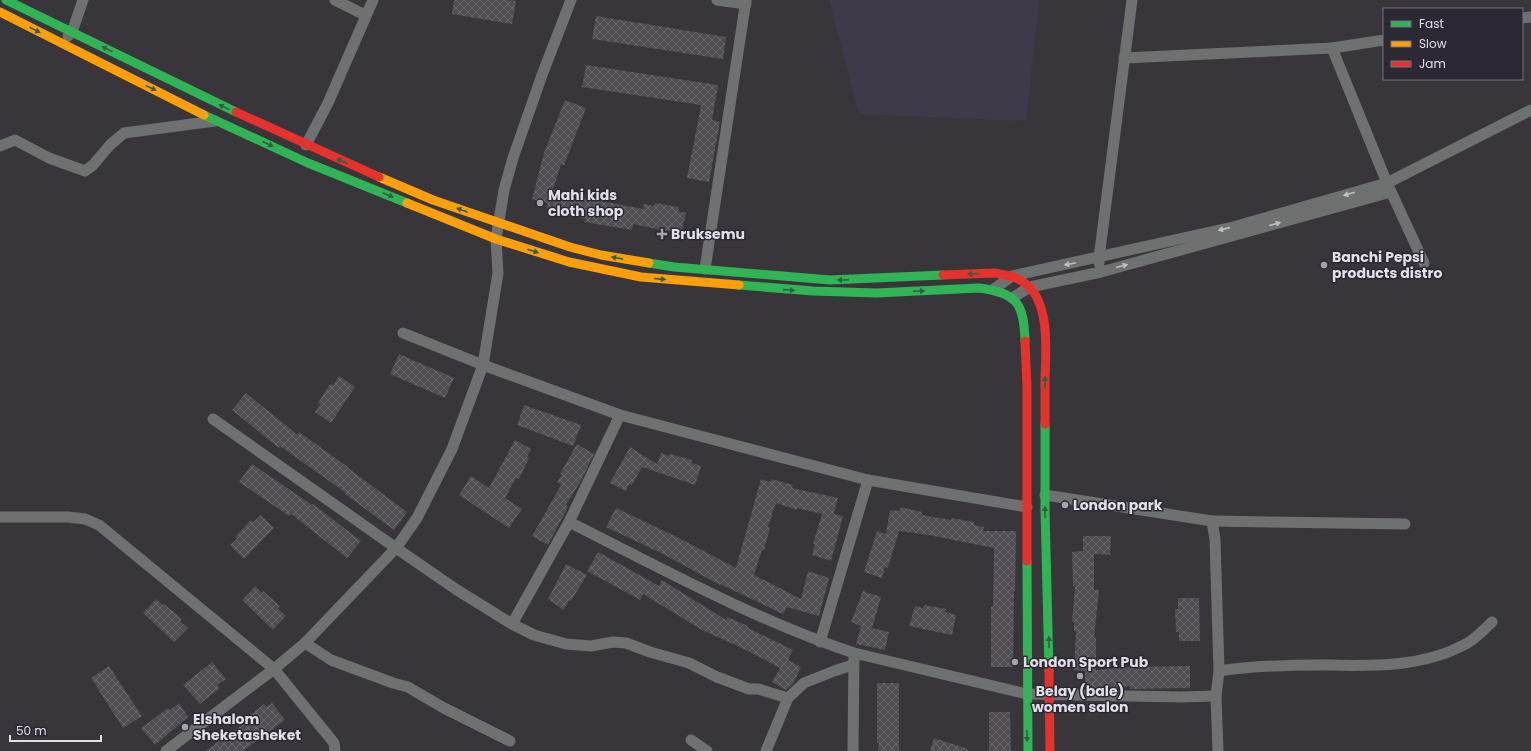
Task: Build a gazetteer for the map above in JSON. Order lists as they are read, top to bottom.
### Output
{
  "places": {
    "other": [
      "Mahi kids cloth shop",
      "Banchi Pepsi products distro",
      "London park",
      "London Sport Pub",
      "Belay (bale) women salon",
      "Elshalom Sheketasheket"
    ],
    "health": ["Bruksemu"]
  },
  "legend": ["Fast", "Slow", "Jam"],
  "scale_bar": "50 m"
}
